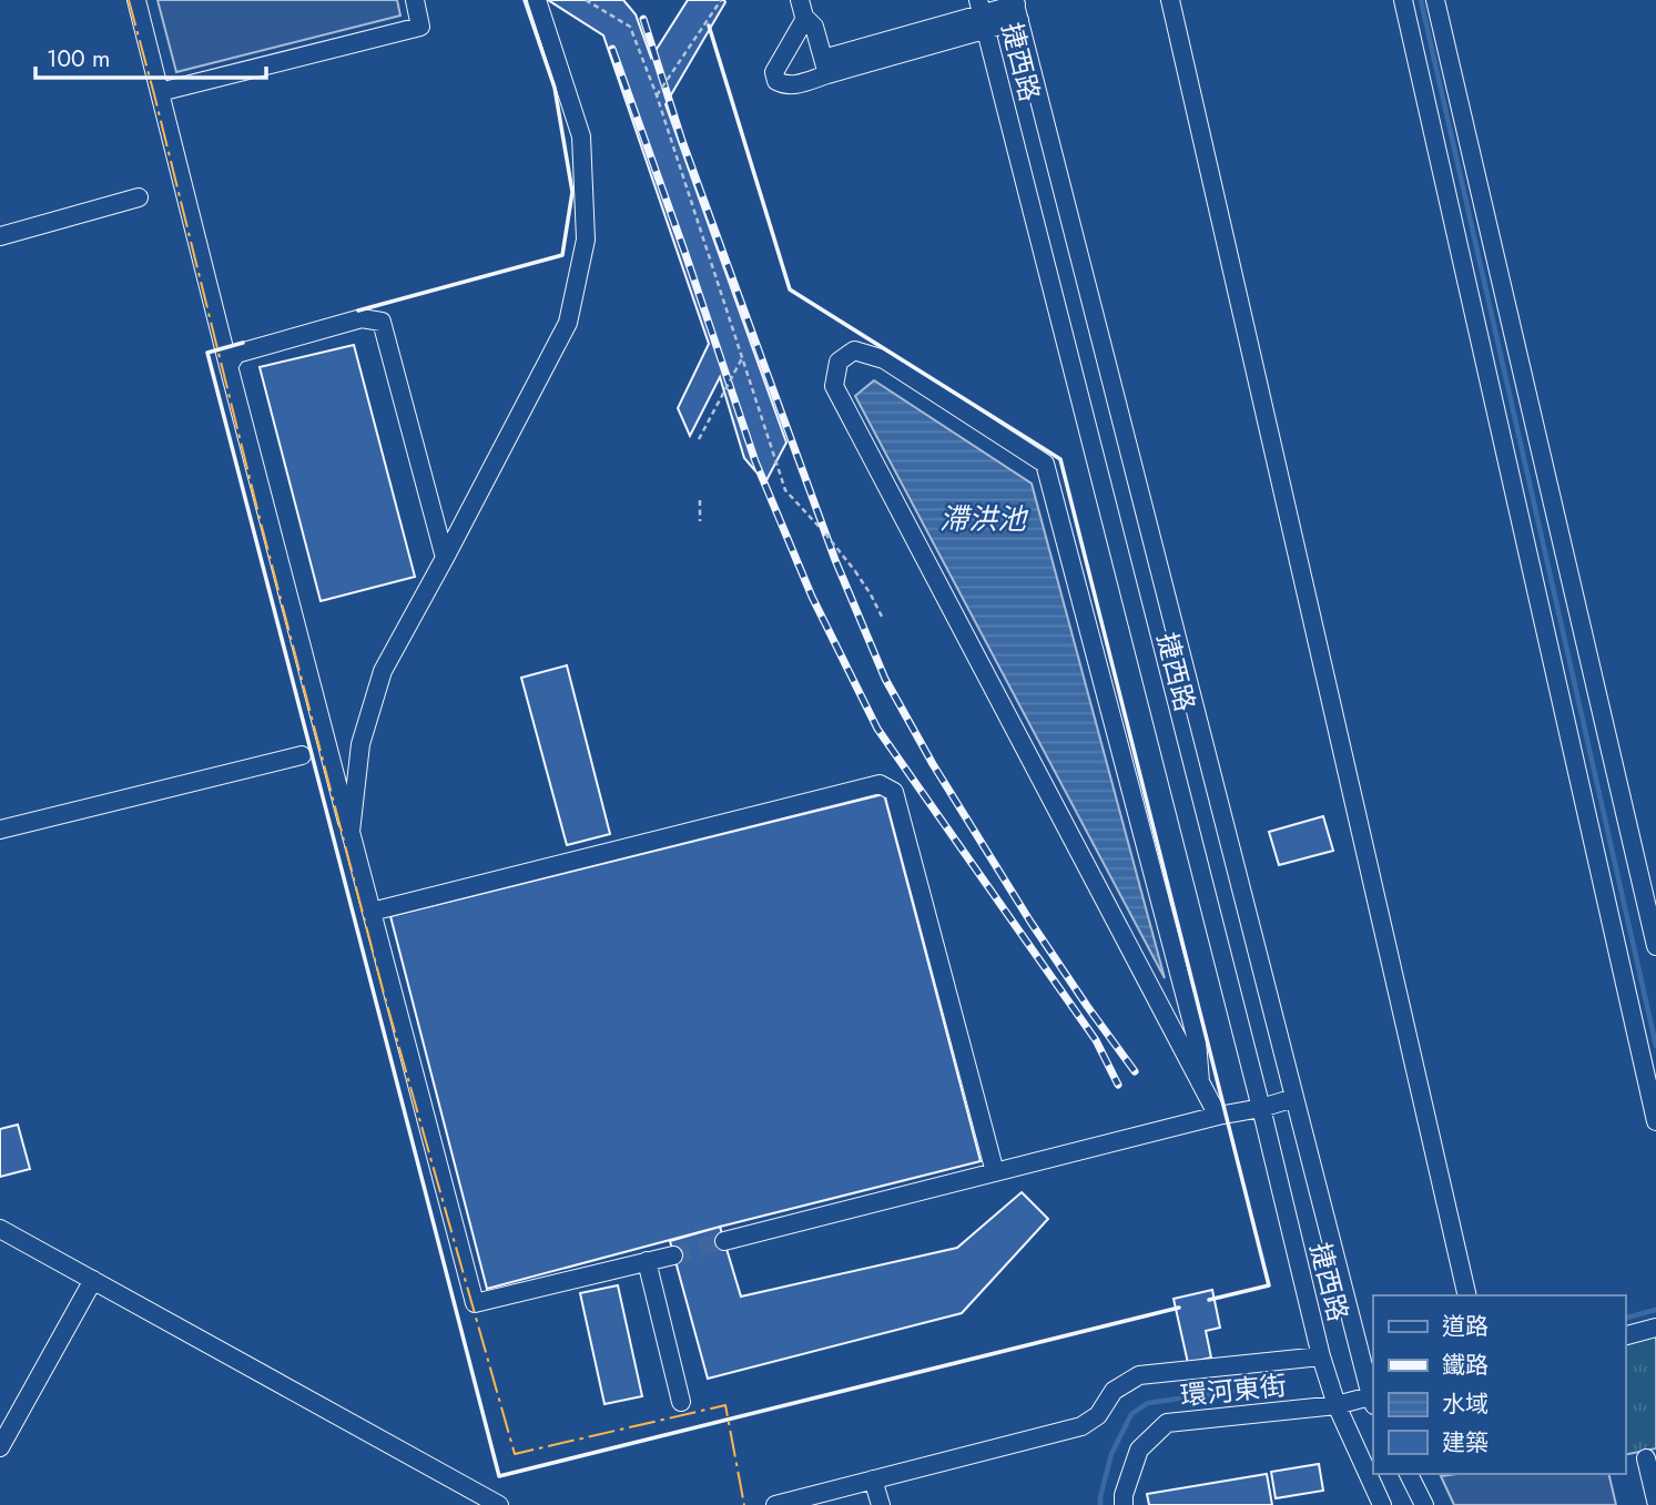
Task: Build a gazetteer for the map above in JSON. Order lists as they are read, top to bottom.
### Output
{
  "streets": {
    "street": ["捷西路", "環河東街"]
  },
  "crossings": [
    ["捷西路", "環河東街"]
  ],
  "water": ["滯洪池"],
  "legend": [
    "道路",
    "鐵路",
    "水域",
    "建築"
  ],
  "scale_bar": "100 m"
}
